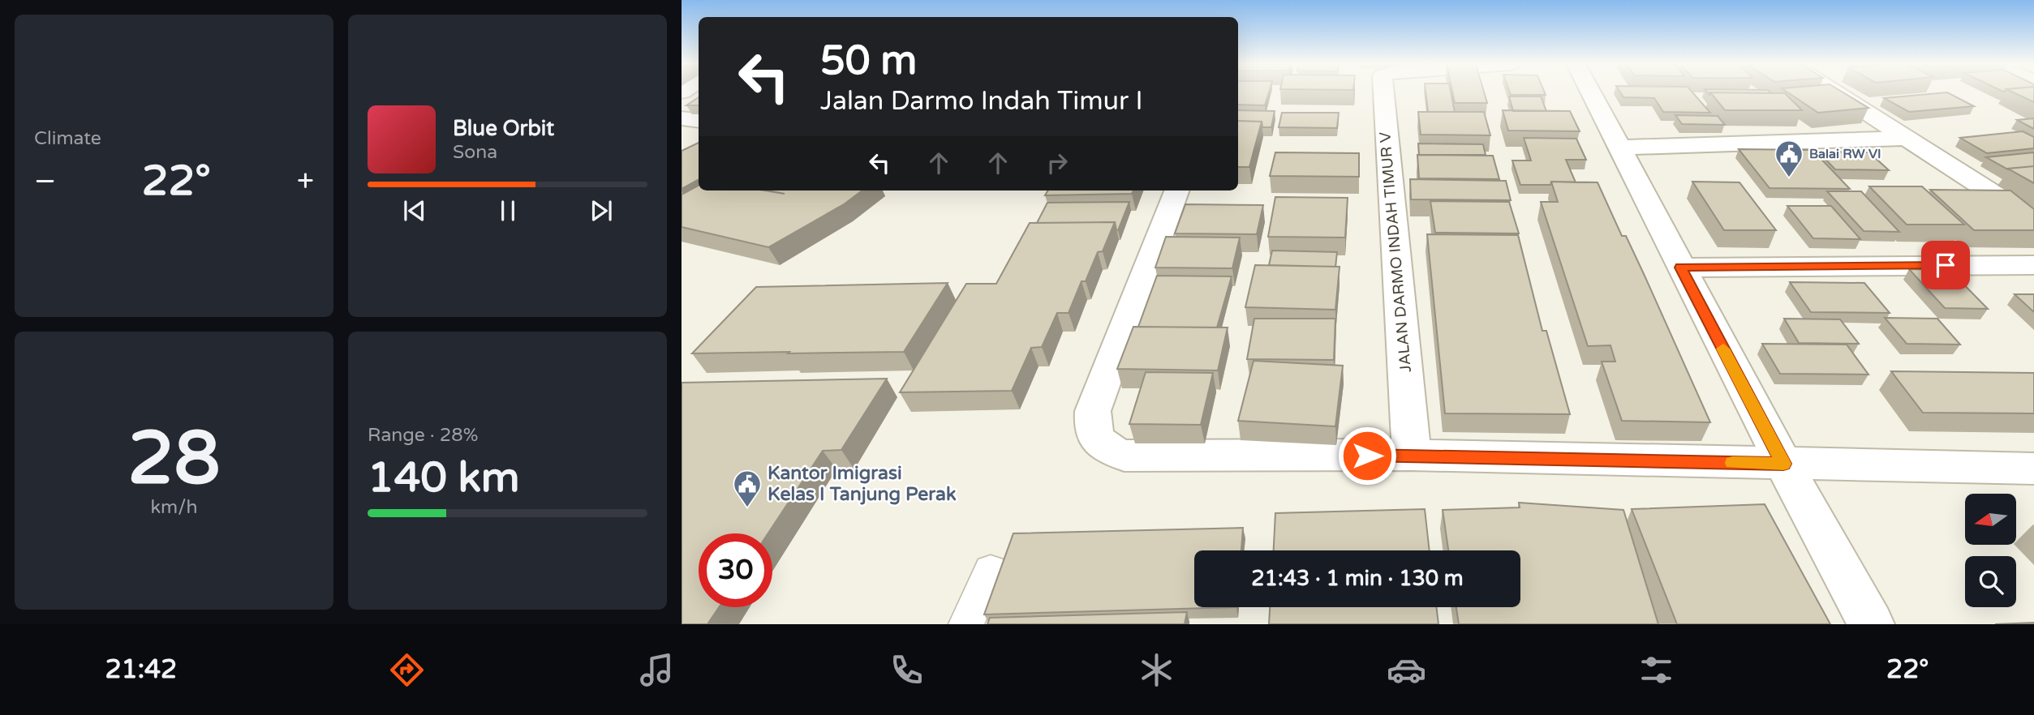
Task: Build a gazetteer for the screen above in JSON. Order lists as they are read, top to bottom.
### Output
{
  "streets": {
    "street": ["JALAN DARMO INDAH TIMUR V"]
  },
  "places": {
    "public building": ["Balai RW VI", "Kantor Imigrasi Kelas I Tanjung Perak"]
  },
  "north": "left",
  "page": {
    "tile": [
      "Climate",
      ["28", "km/h"],
      ["Range · 28%", "140 km"]
    ],
    "turn": ["50 m", "Jalan Darmo Indah Timur I"],
    "song": ["Blue Orbit", "Sona"],
    "heat": ["−", "22°", "+"],
    "limit": "30",
    "trip": "21:43 · 1 min · 130 m",
    "tabs": ["21:42", "22°"]
  }
}
